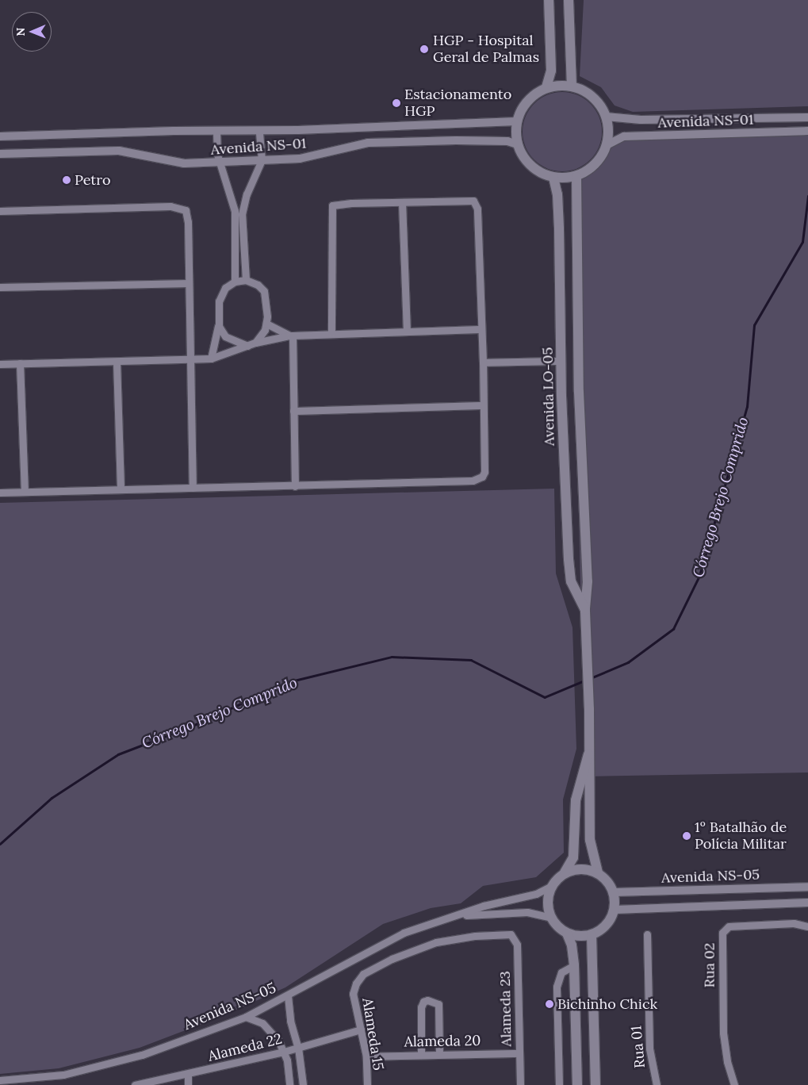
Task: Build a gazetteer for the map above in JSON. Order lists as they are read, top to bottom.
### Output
{
  "streets": {
    "main road": ["Avenida LO-05"],
    "street": [
      "Avenida NS-01",
      "Avenida NS-05",
      "Rua 02",
      "Alameda 23",
      "Alameda 15",
      "Alameda 20",
      "Rua 01",
      "Alameda 22"
    ]
  },
  "crossings": [
    ["Avenida NS-01", "Avenida LO-05"],
    ["Avenida LO-05", "Avenida NS-05"],
    ["Alameda 23", "Alameda 15"],
    ["Alameda 23", "Alameda 20"],
    ["Alameda 15", "Alameda 20"],
    ["Alameda 15", "Alameda 22"]
  ],
  "water": ["Córrego Brejo Comprido"],
  "places": [
    "HGP - Hospital Geral de Palmas",
    "Estacionamento HGP",
    "Petro",
    "1º Batalhão de Polícia Militar",
    "Bichinho Chick"
  ],
  "north": "left"
}
